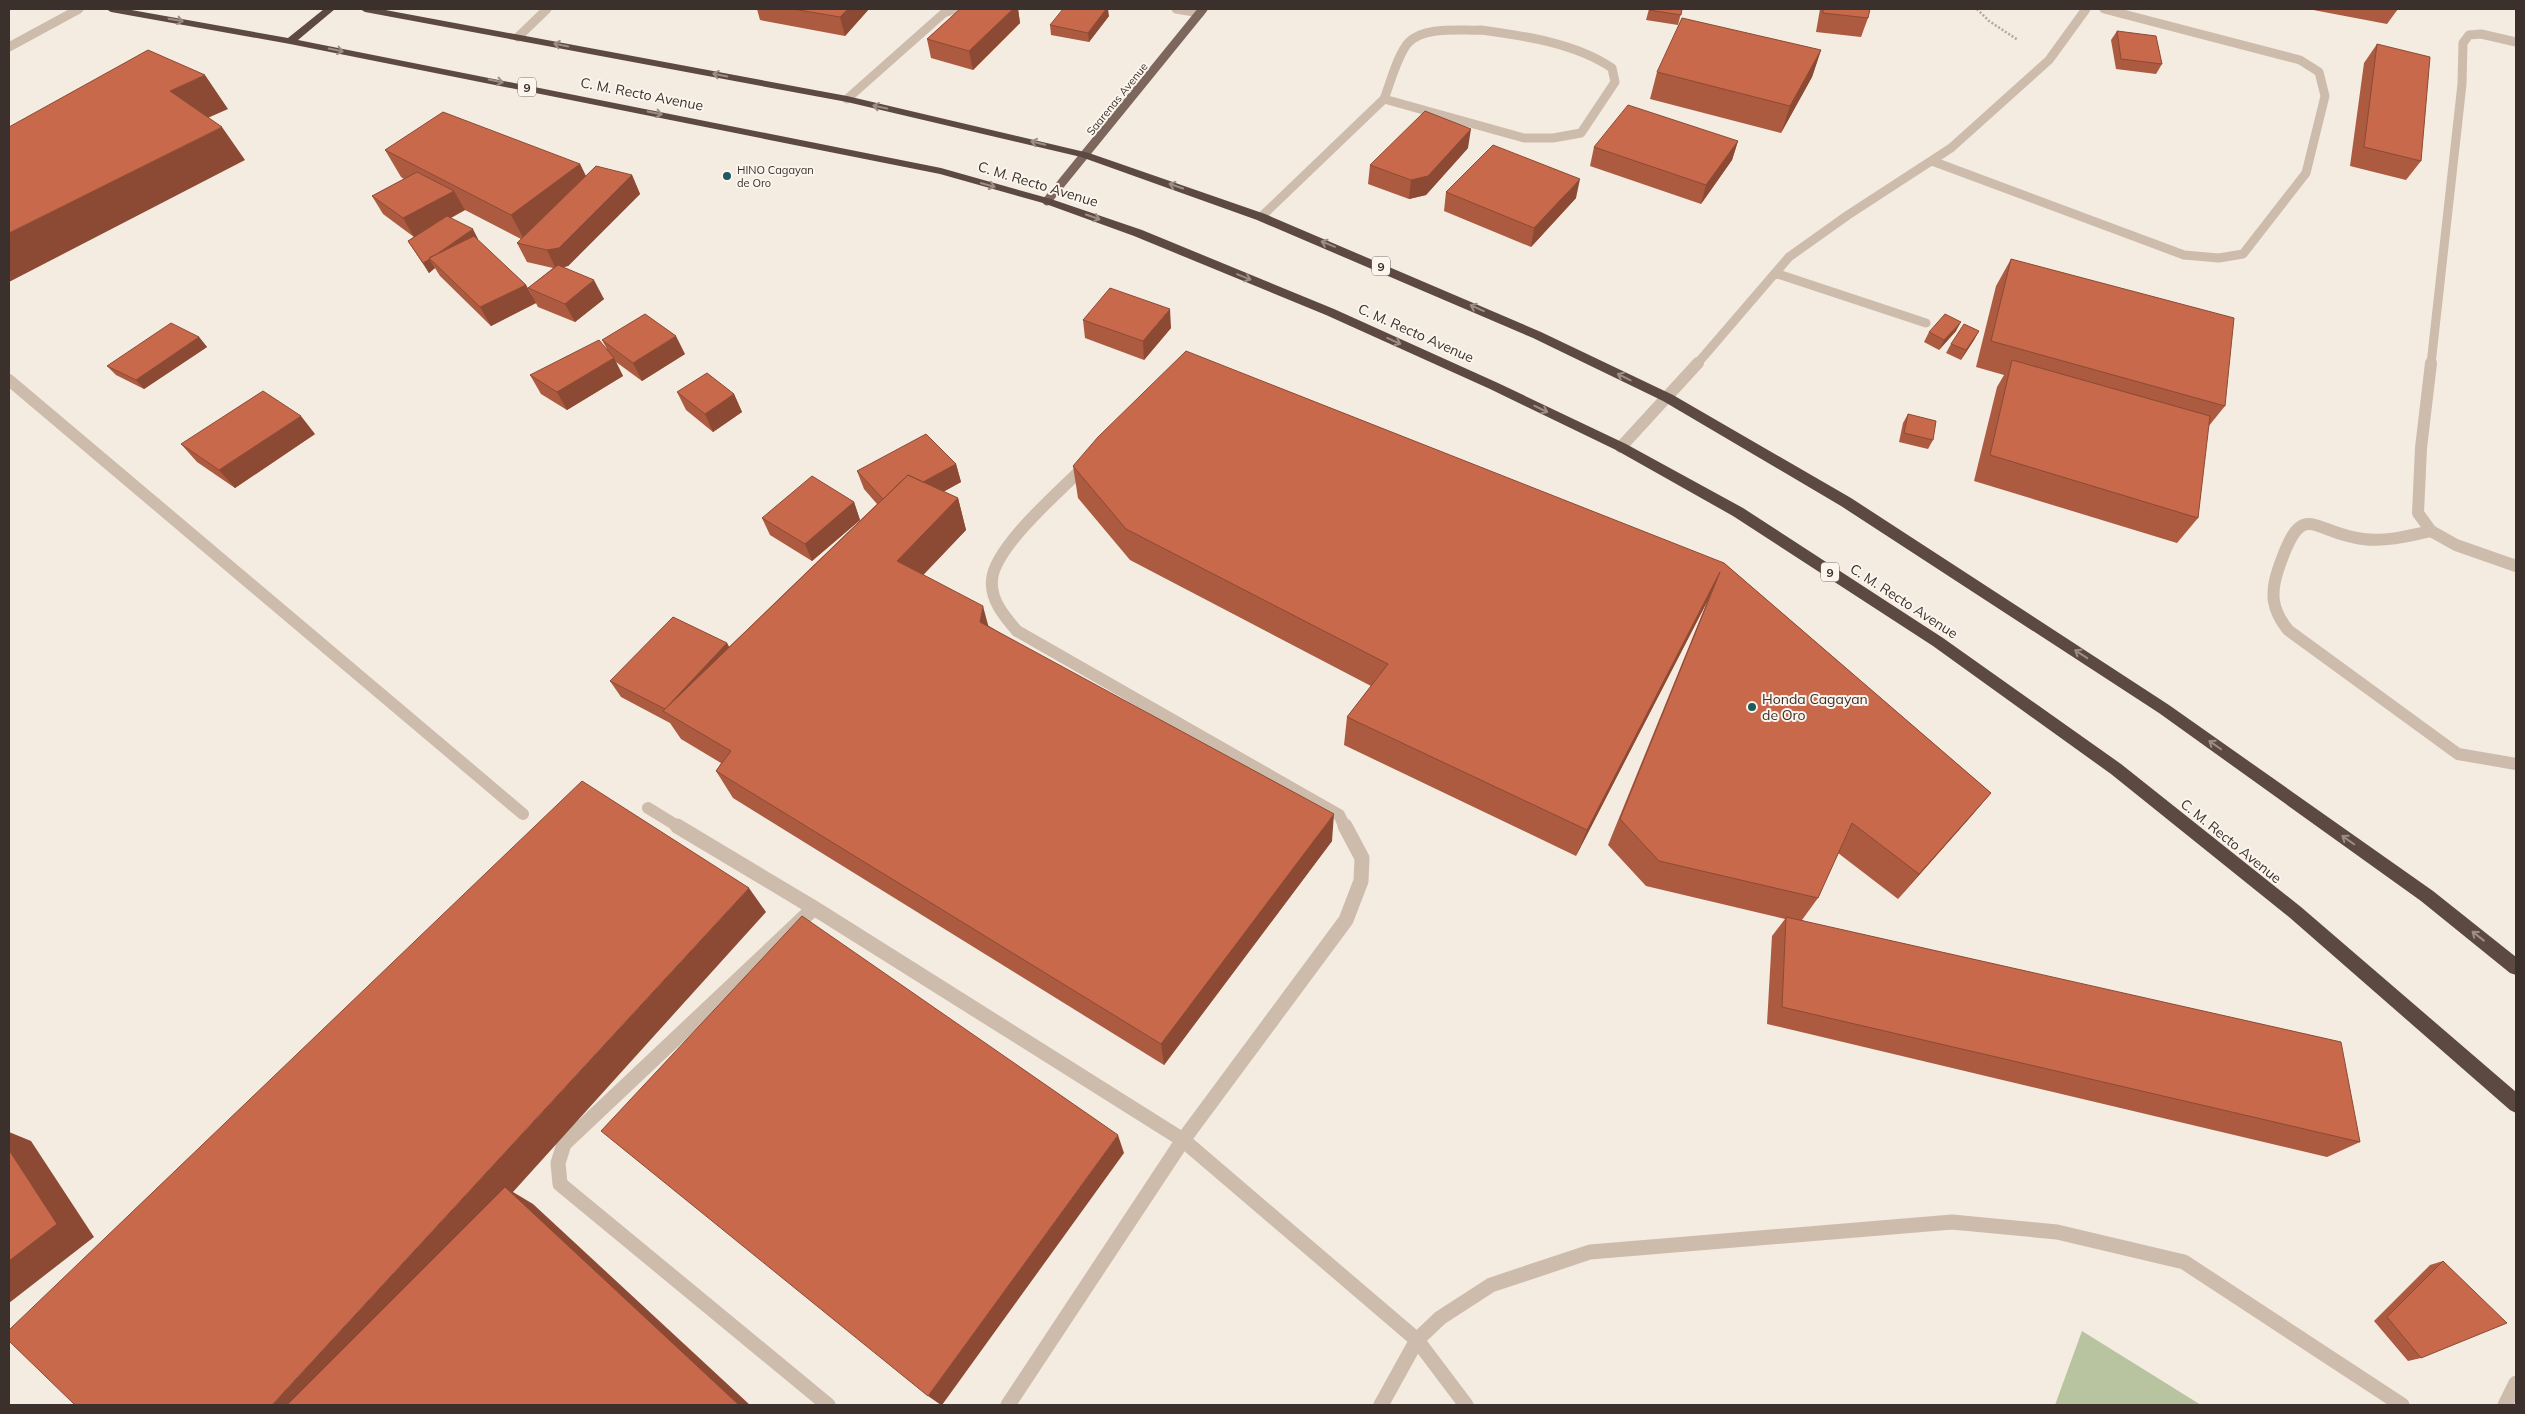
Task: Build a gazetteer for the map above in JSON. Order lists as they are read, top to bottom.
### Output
{
  "streets": {
    "highway": ["9", "C. M. Recto Avenue"],
    "main road": ["Saarenas Avenue"]
  },
  "crossings": [
    ["9", "Saarenas Avenue"],
    ["C. M. Recto Avenue", "Saarenas Avenue"]
  ],
  "places": ["HINO Cagayan de Oro", "Honda Cagayan de Oro"]
}
